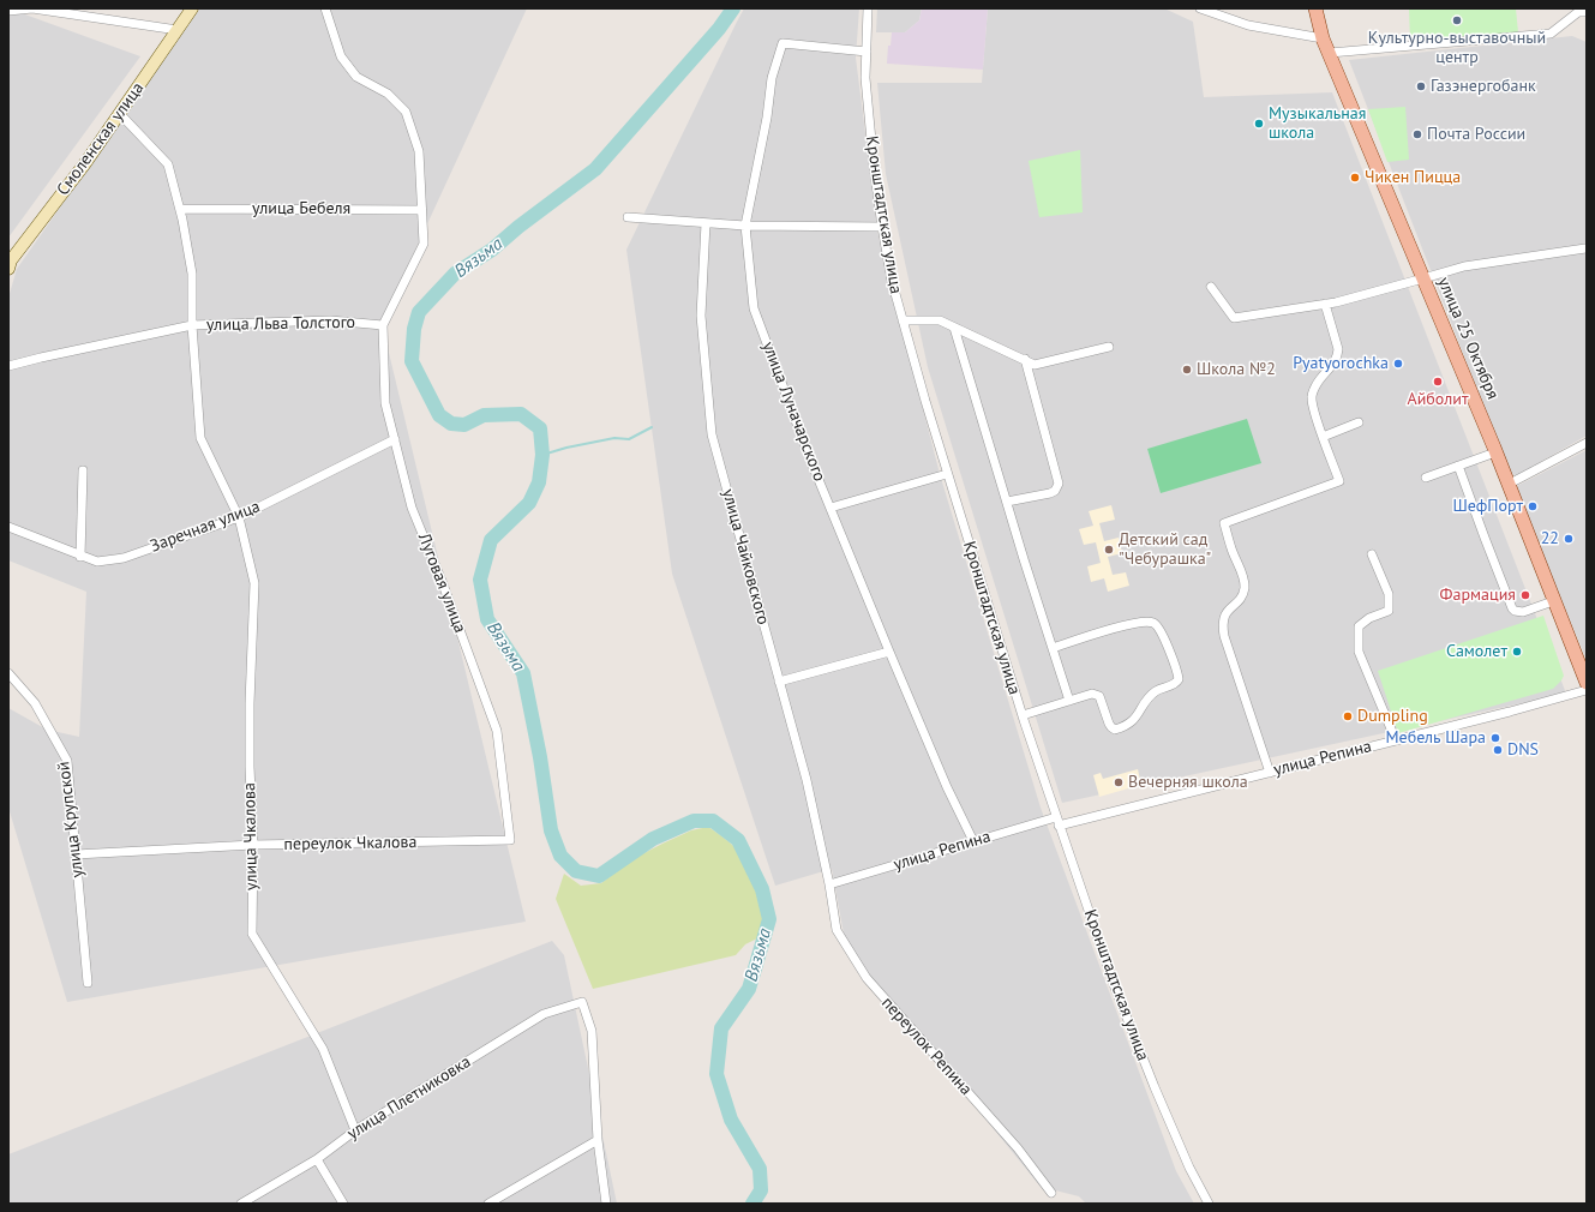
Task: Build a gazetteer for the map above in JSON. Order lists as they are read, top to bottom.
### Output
{
  "streets": {
    "main road": ["Смоленская улица", "улица 25 Октября"],
    "street": [
      "улица Бебеля",
      "Кронштадтская улица",
      "улица Льва Толстого",
      "улица Луначарского",
      "Заречная улица",
      "улица Чайковского",
      "Луговая улица",
      "улица Репина",
      "улица Крупской",
      "улица Чкалова",
      "переулок Чкалова",
      "переулок Репина",
      "улица Плетниковка"
    ]
  },
  "crossings": [
    ["Смоленская улица", "улица Льва Толстого"],
    ["улица Бебеля", "улица Льва Толстого"],
    ["Кронштадтская улица", "улица Луначарского"],
    ["Кронштадтская улица", "улица Репина"],
    ["улица Льва Толстого", "Заречная улица"],
    ["улица Льва Толстого", "Луговая улица"],
    ["улица Льва Толстого", "улица Чкалова"],
    ["улица Луначарского", "улица Репина"],
    ["Заречная улица", "Луговая улица"],
    ["Заречная улица", "улица Чкалова"],
    ["улица Чайковского", "улица Репина"],
    ["улица Чайковского", "переулок Репина"],
    ["Луговая улица", "переулок Чкалова"],
    ["улица Репина", "переулок Репина"],
    ["улица Крупской", "переулок Чкалова"],
    ["улица Чкалова", "переулок Чкалова"],
    ["улица Чкалова", "улица Плетниковка"]
  ],
  "water": ["Вязьма"],
  "places": [
    "Культурно-выставочный центр",
    "Газэнергобанк",
    "Музыкальная школа",
    "Почта России",
    "Чикен Пицца",
    "Pyatyorochka",
    "Школа №2",
    "Айболит",
    "ШефПорт",
    "22",
    "Детский сад \"Чебурашка\"",
    "Фармация",
    "Самолет",
    "Dumpling",
    "Мебель Шара",
    "DNS",
    "Вечерняя школа"
  ]
}
